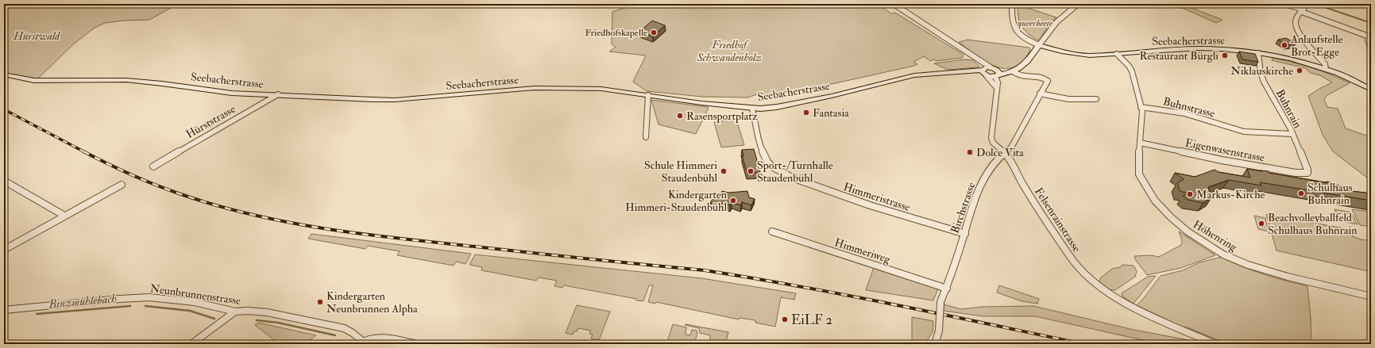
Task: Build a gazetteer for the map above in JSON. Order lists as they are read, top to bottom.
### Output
{
  "streets": {
    "street": [
      "Seebacherstrasse",
      "Buhnstrasse",
      "Buhnrain",
      "Hürststrasse",
      "Eigenwasenstrasse",
      "Himmeristrasse",
      "Birchstrasse",
      "Felsenrainstrasse",
      "Höhenring",
      "Himmeriweg",
      "Neunbrunnenstrasse"
    ]
  },
  "crossings": [
    ["Seebacherstrasse", "Buhnrain"],
    ["Seebacherstrasse", "Hürststrasse"],
    ["Seebacherstrasse", "Himmeristrasse"],
    ["Buhnstrasse", "Buhnrain"],
    ["Buhnstrasse", "Höhenring"],
    ["Buhnrain", "Eigenwasenstrasse"],
    ["Eigenwasenstrasse", "Höhenring"],
    ["Himmeristrasse", "Birchstrasse"],
    ["Birchstrasse", "Felsenrainstrasse"],
    ["Birchstrasse", "Himmeriweg"]
  ],
  "water": ["Binzmühlebach"],
  "parks": ["queerbeete", "Hürstwald", "Friedhof Schwandenholz"],
  "places": [
    "Friedhofskapelle",
    "Anlaufstelle Brot-Egge",
    "Restaurant Bürgli",
    "Niklauskirche",
    "Fantasia",
    "Rasensportplatz",
    "Dolce Vita",
    "Schule Himmeri Staudenbühl",
    "Sport-/Turnhalle Staudenbühl",
    "Schulhaus Buhnrain",
    "Markus-Kirche",
    "Kindergarten Himmeri-Staudenbühl",
    "Beachvolleyballfeld Schulhaus Buhnrain",
    "Kindergarten Neunbrunnen Alpha",
    "EiLF 2"
  ]
}
